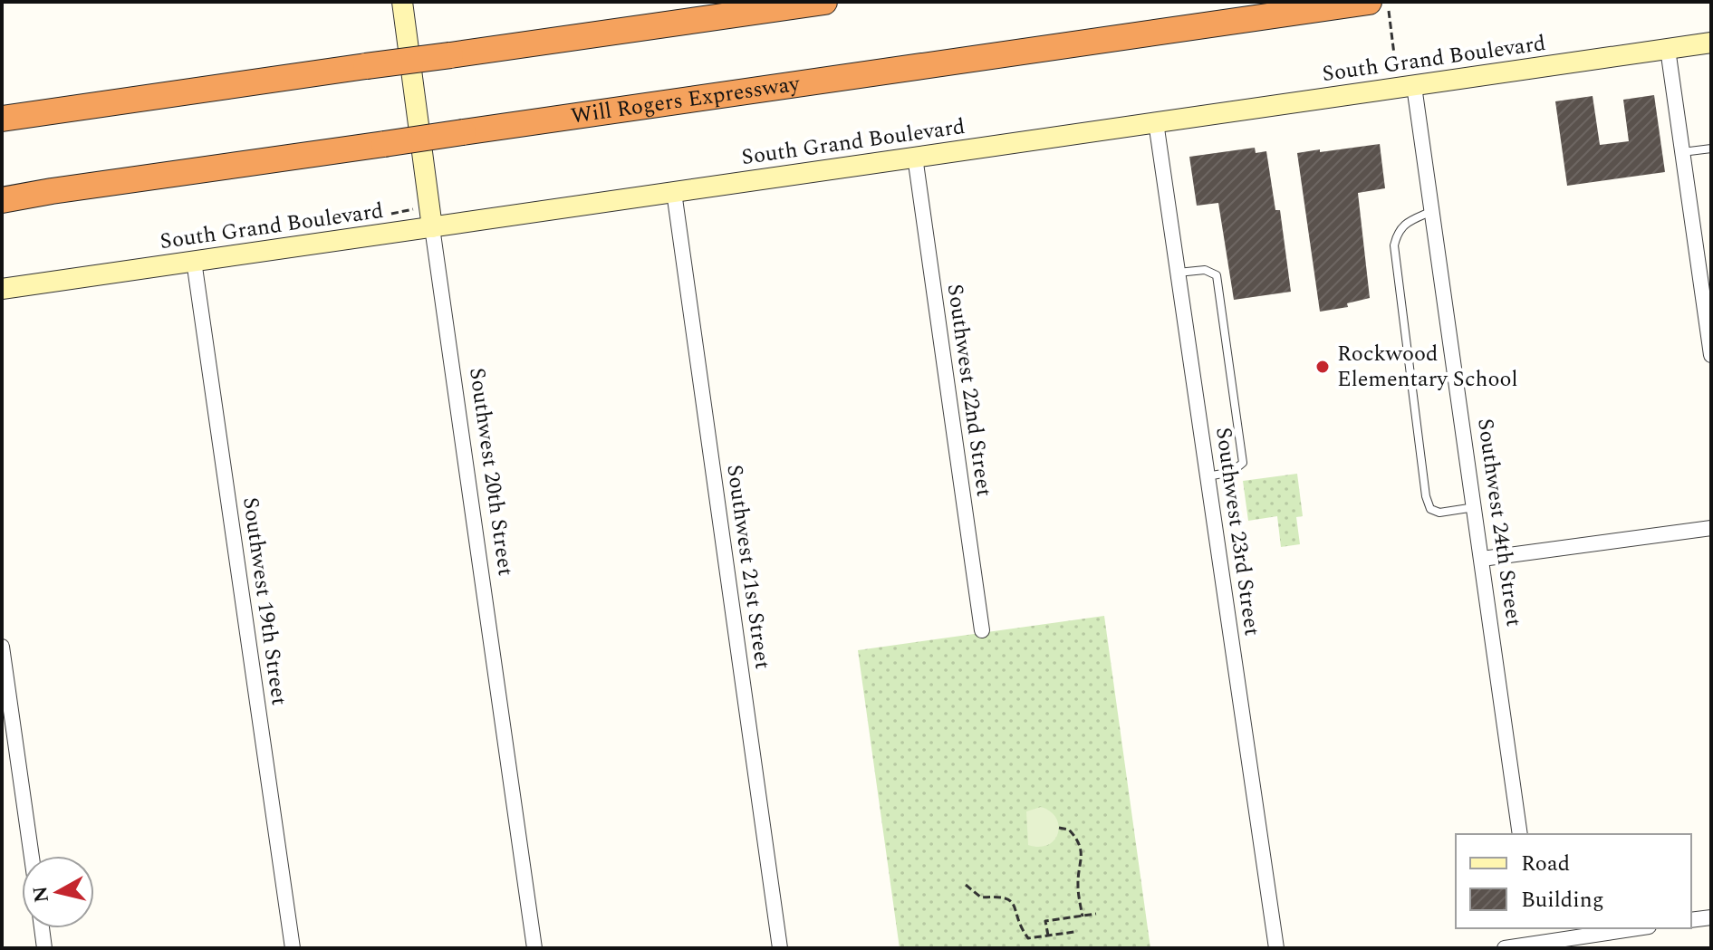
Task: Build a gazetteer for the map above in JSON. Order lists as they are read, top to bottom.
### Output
{
  "streets": {
    "highway": ["Will Rogers Expressway"],
    "street": [
      "South Grand Boulevard",
      "Southwest 22nd Street",
      "Southwest 20th Street",
      "Southwest 24th Street",
      "Southwest 23rd Street",
      "Southwest 21st Street",
      "Southwest 19th Street"
    ]
  },
  "crossings": [
    ["South Grand Boulevard", "Southwest 22nd Street"],
    ["South Grand Boulevard", "Southwest 20th Street"],
    ["South Grand Boulevard", "Southwest 24th Street"],
    ["South Grand Boulevard", "Southwest 23rd Street"],
    ["South Grand Boulevard", "Southwest 21st Street"],
    ["South Grand Boulevard", "Southwest 19th Street"]
  ],
  "places": ["Rockwood Elementary School"],
  "legend": ["Road", "Building"],
  "north": "left"
}
